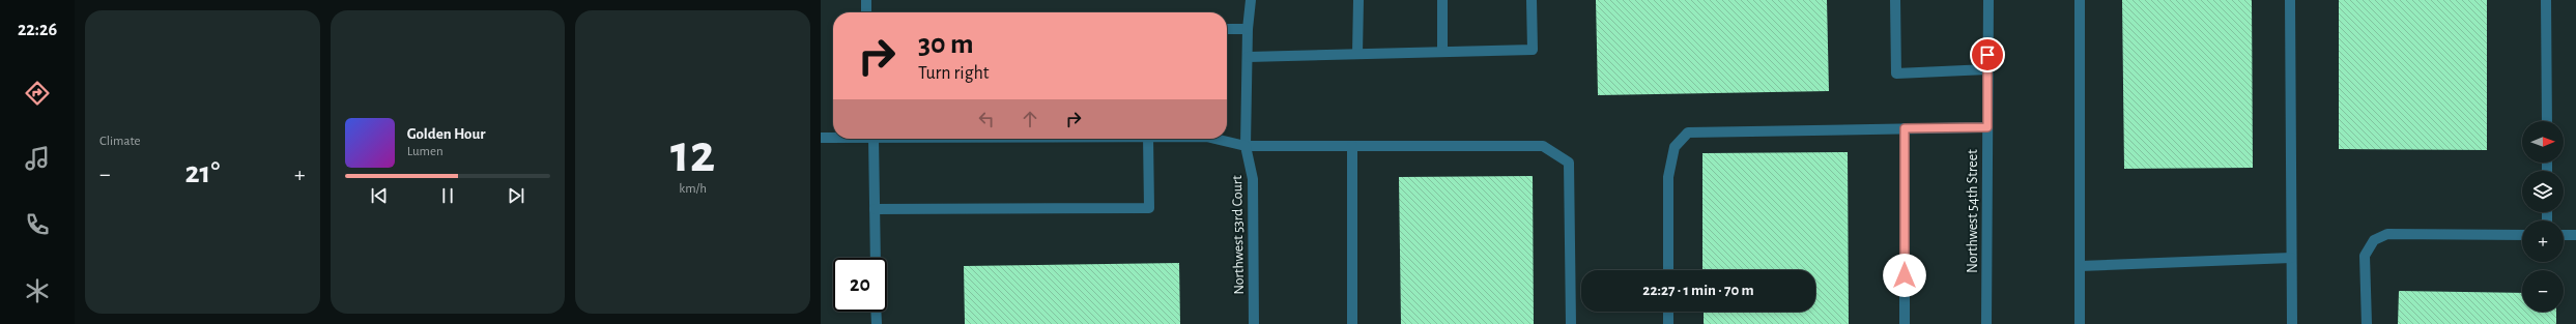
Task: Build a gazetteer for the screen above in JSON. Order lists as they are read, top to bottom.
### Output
{
  "streets": {
    "street": ["Northwest 54th Street", "Northwest 53rd Court"]
  },
  "north": "right",
  "page": {
    "tabs": "22:26",
    "tile": [
      "Climate",
      ["12", "km/h"]
    ],
    "turn": ["30 m", "Turn right"],
    "song": ["Golden Hour", "Lumen"],
    "map_buttons": ["+", "−"],
    "heat": ["−", "21°", "+"],
    "limit": "20",
    "trip": "22:27 · 1 min · 70 m"
  }
}
